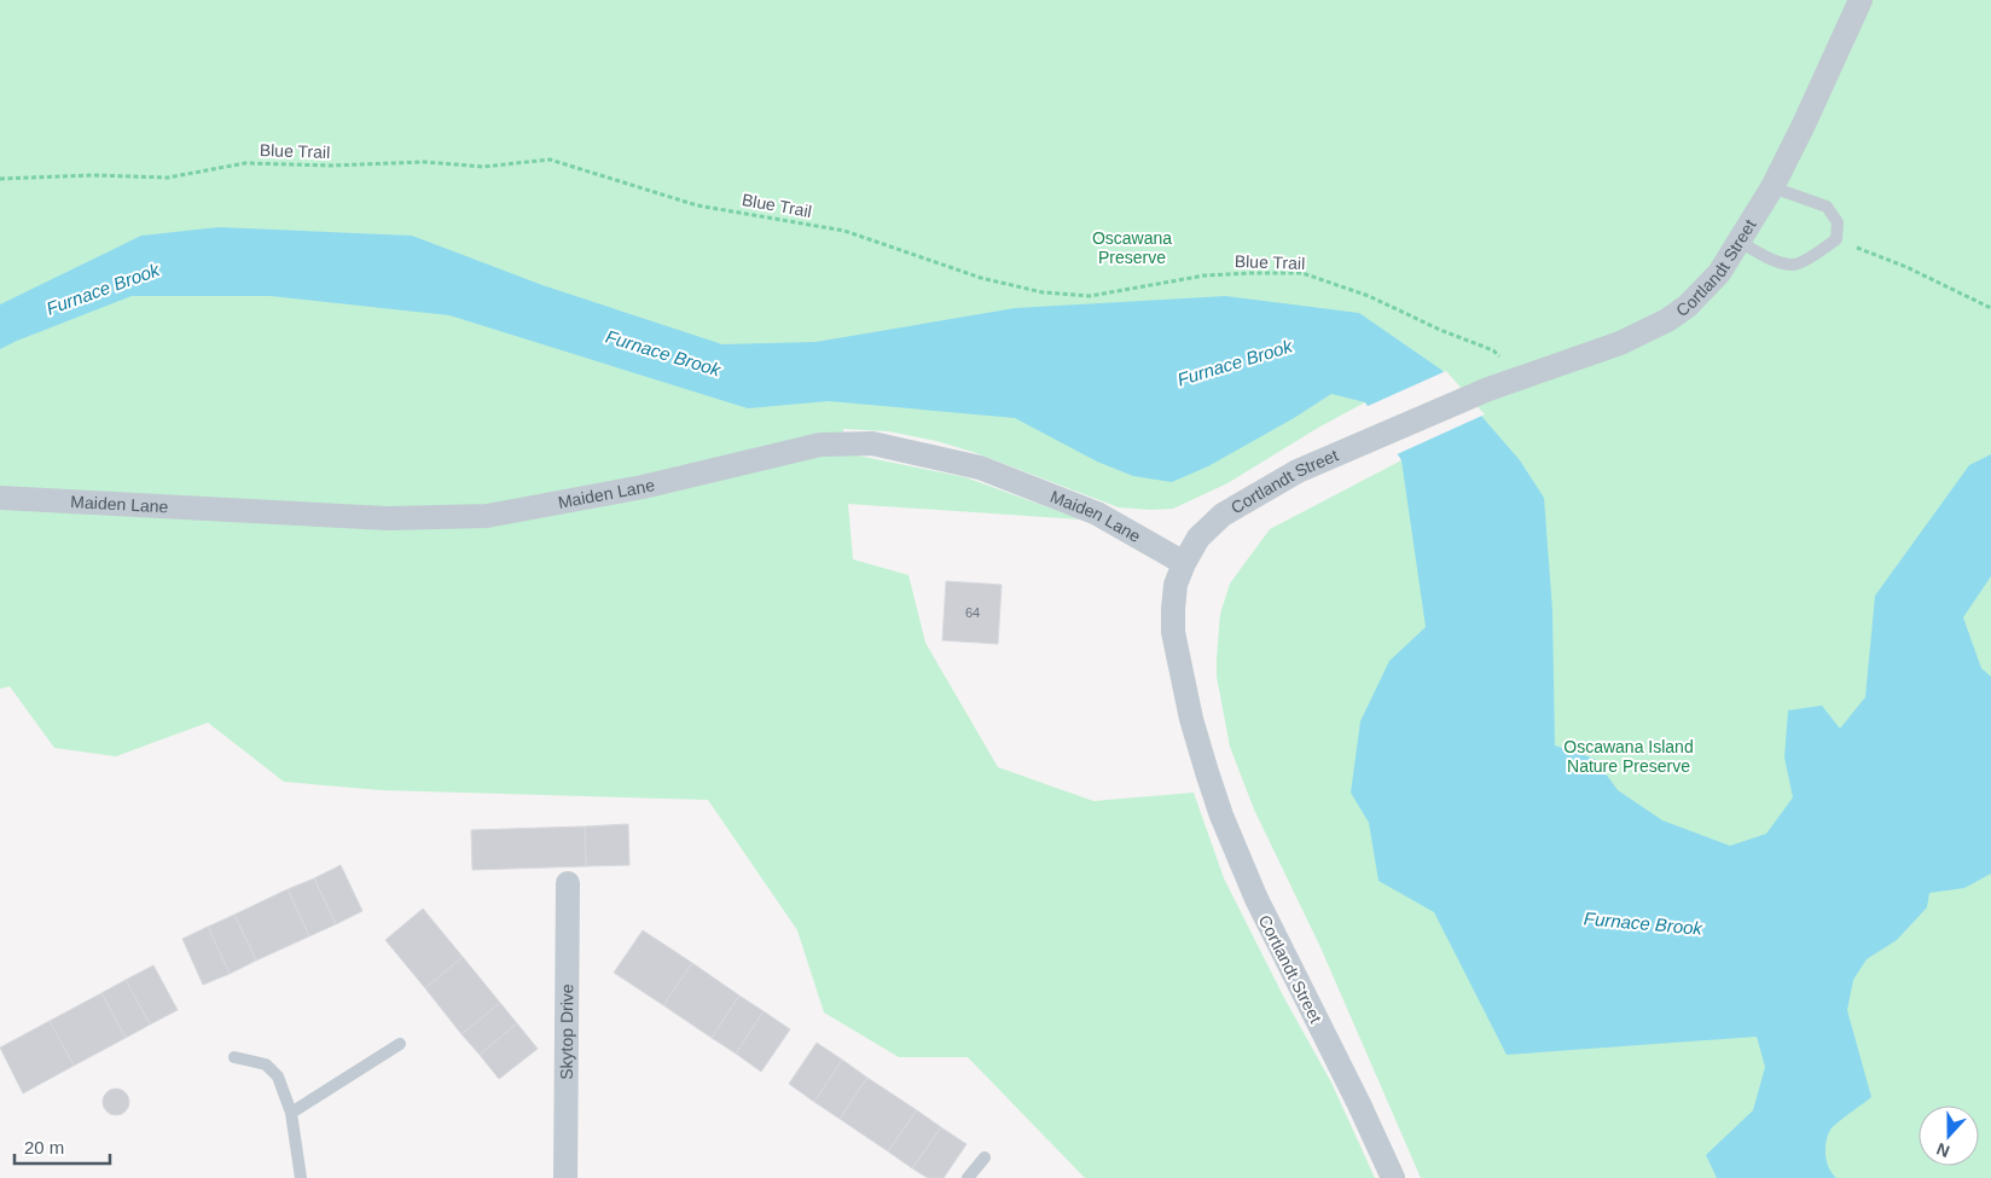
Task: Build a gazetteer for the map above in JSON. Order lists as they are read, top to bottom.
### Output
{
  "streets": {
    "street": ["Cortlandt Street", "Maiden Lane", "Skytop Drive"],
    "path": ["Blue Trail"]
  },
  "crossings": [
    ["Blue Trail", "Cortlandt Street"],
    ["Cortlandt Street", "Maiden Lane"]
  ],
  "water": ["Furnace Brook"],
  "parks": ["Oscawana Preserve", "Oscawana Island Nature Preserve"],
  "house_numbers": ["64"],
  "scale_bar": "20 m",
  "north": "bottom"
}
